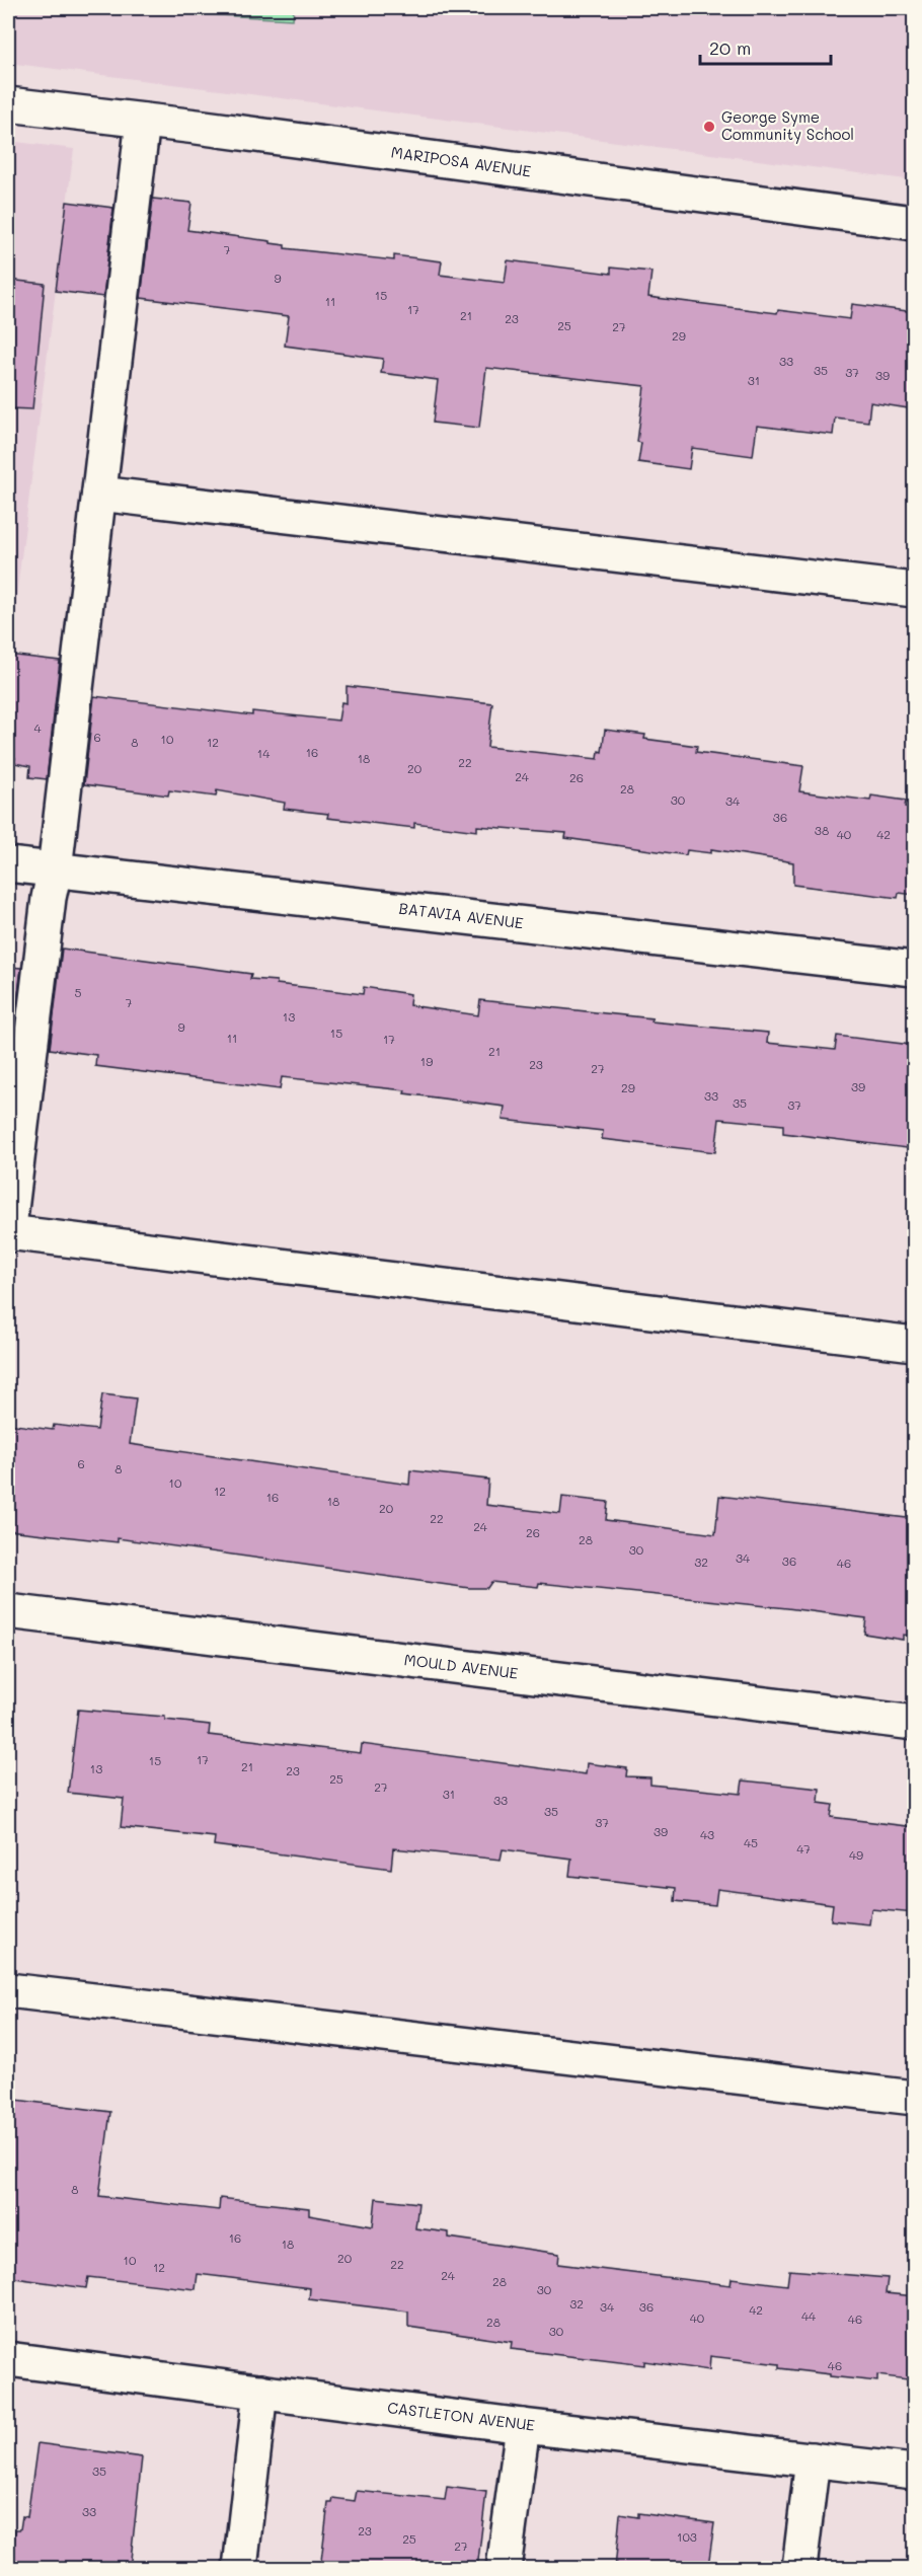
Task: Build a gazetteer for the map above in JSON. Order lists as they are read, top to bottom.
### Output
{
  "streets": {
    "street": [
      "MARIPOSA AVENUE",
      "BATAVIA AVENUE",
      "MOULD AVENUE",
      "CASTLETON AVENUE"
    ]
  },
  "places": ["George Syme Community School"],
  "house_numbers": [
    "7",
    "9",
    "15",
    "11",
    "17",
    "21",
    "23",
    "25",
    "27",
    "29",
    "33",
    "35",
    "37",
    "39",
    "31",
    "4",
    "6",
    "10",
    "8",
    "12",
    "16",
    "14",
    "18",
    "22",
    "20",
    "24",
    "26",
    "28",
    "30",
    "34",
    "36",
    "38",
    "40",
    "42",
    "5",
    "7",
    "13",
    "9",
    "15",
    "11",
    "17",
    "21",
    "19",
    "23",
    "27",
    "39",
    "29",
    "33",
    "35",
    "37",
    "6",
    "8",
    "10",
    "12",
    "16",
    "18",
    "20",
    "22",
    "24",
    "26",
    "28",
    "30",
    "34",
    "36",
    "32",
    "46",
    "17",
    "15",
    "21",
    "13",
    "23",
    "25",
    "27",
    "31",
    "33",
    "35",
    "37",
    "39",
    "43",
    "45",
    "47",
    "49",
    "8",
    "16",
    "18",
    "20",
    "10",
    "22",
    "12",
    "24",
    "28",
    "30",
    "32",
    "34",
    "36",
    "42",
    "44",
    "40",
    "46",
    "28",
    "30",
    "46",
    "35",
    "33",
    "23",
    "103",
    "25",
    "27"
  ],
  "scale_bar": "20 m"
}
